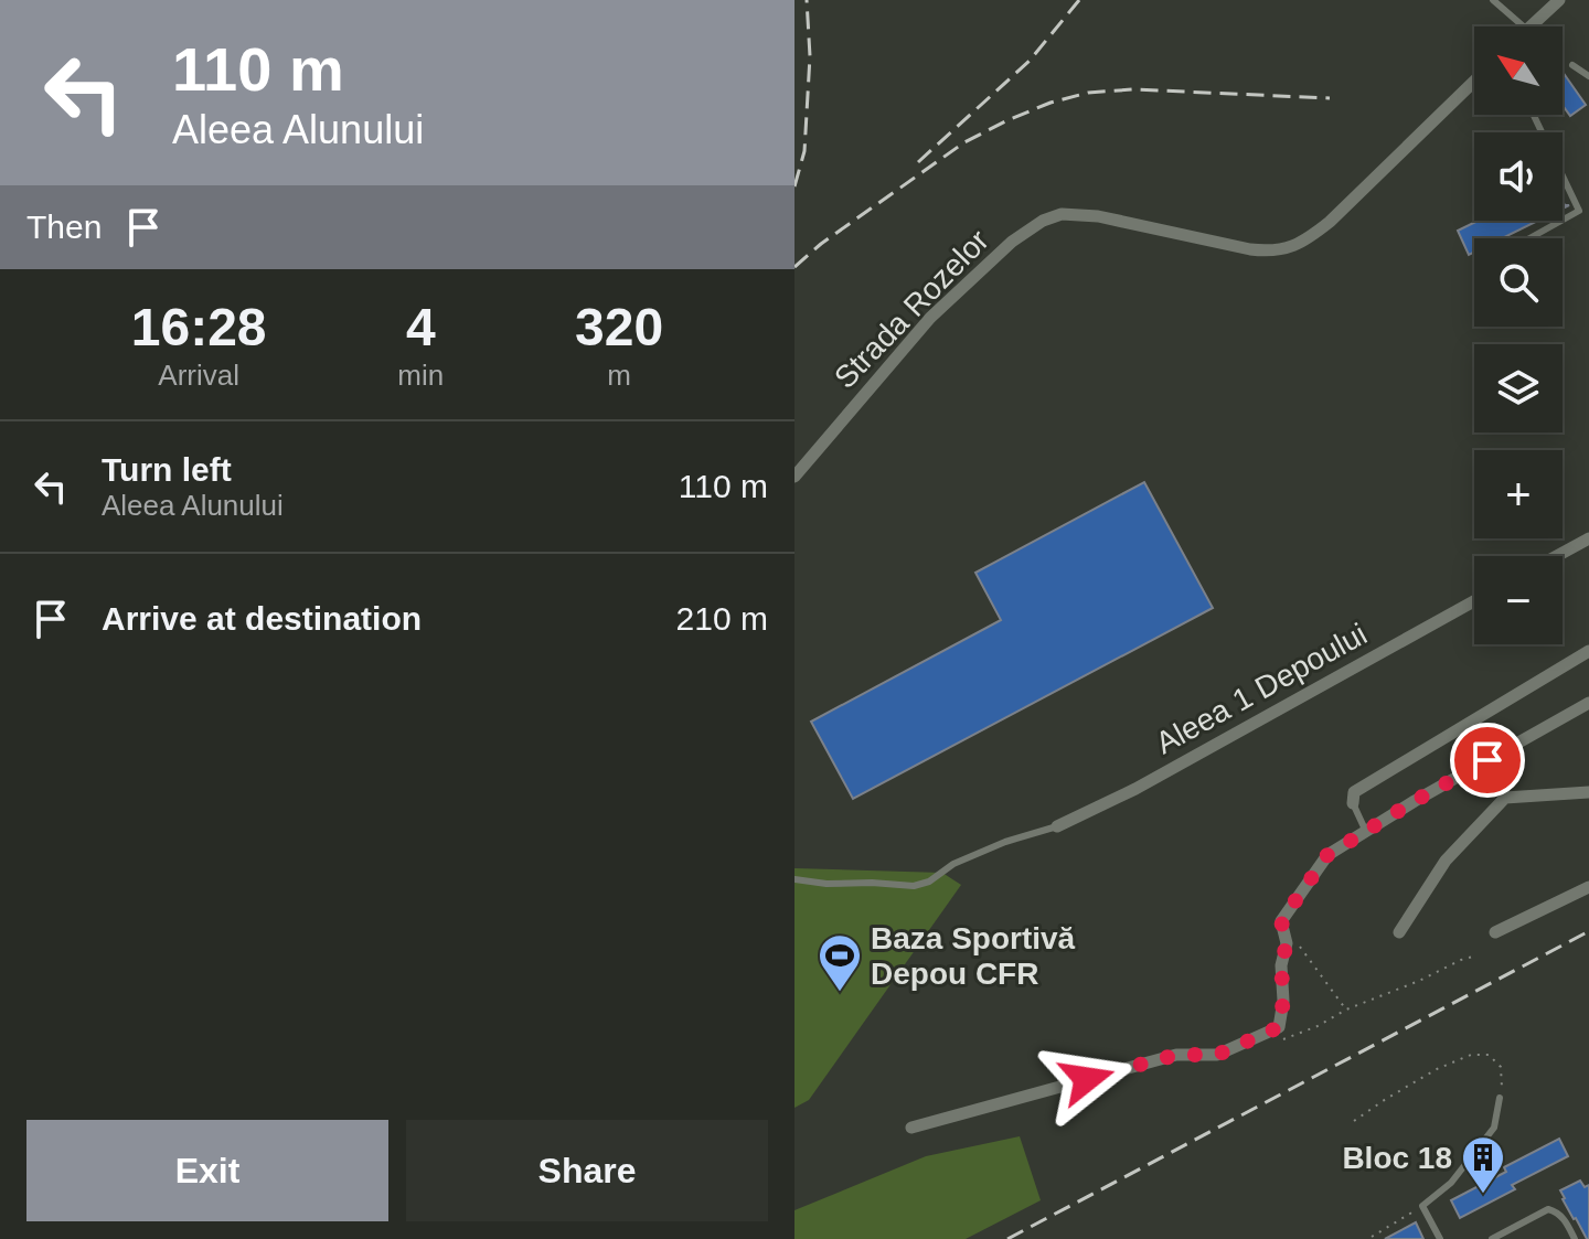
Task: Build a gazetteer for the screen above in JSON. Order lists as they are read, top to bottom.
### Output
{
  "streets": {
    "street": ["Strada Rozelor", "Aleea 1 Depoului"]
  },
  "places": {
    "sports": ["Baza Sportivă Depou CFR"],
    "building": ["Bloc 18"]
  },
  "north": "top left",
  "page": {
    "turn": ["110 m", "Aleea Alunului"],
    "map_buttons": ["+", "−"],
    "then": "Then",
    "eta": [
      "16:28",
      "Arrival",
      "4",
      "min",
      "320",
      "m"
    ],
    "list": [
      {
        "name": "Turn left",
        "note": "Aleea Alunului",
        "value": "110 m"
      },
      {
        "name": "Arrive at destination",
        "value": "210 m"
      }
    ],
    "buttons": ["Exit", "Share"]
  }
}
